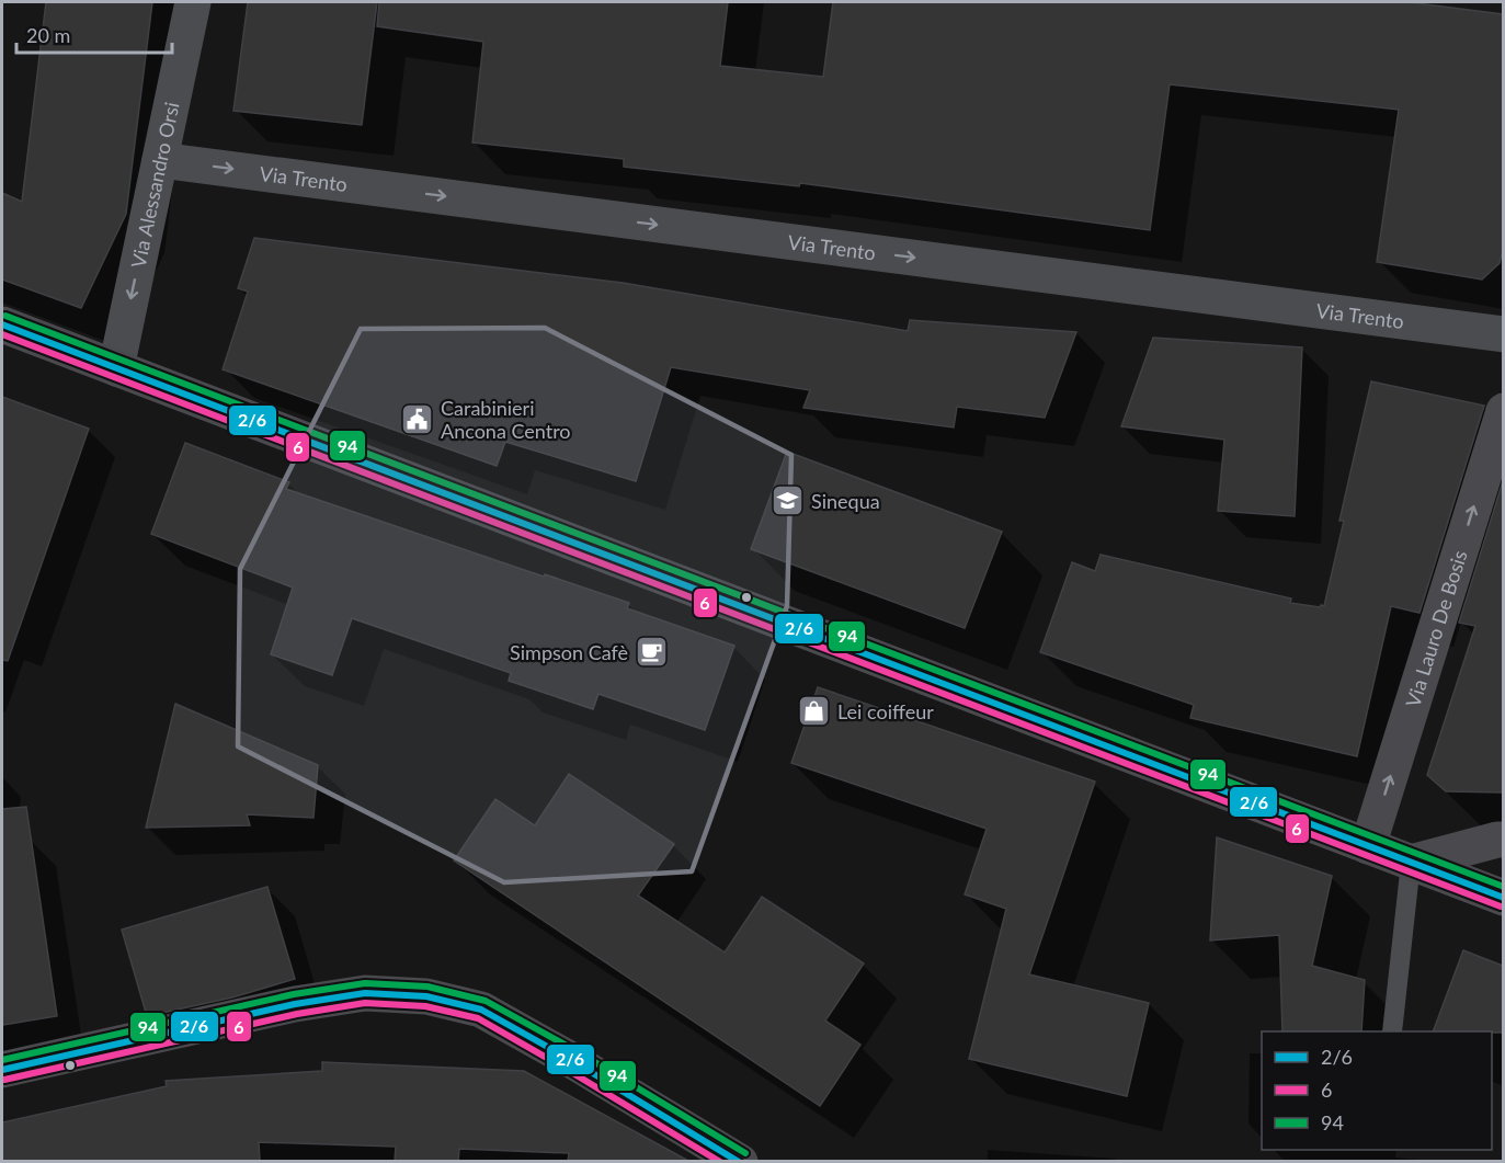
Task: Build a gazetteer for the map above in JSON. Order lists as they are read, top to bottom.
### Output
{
  "streets": {
    "main road": ["Via Lauro De Bosis"],
    "street": ["Via Trento", "Via Alessandro Orsi"]
  },
  "crossings": [
    ["Via Trento", "Via Alessandro Orsi"]
  ],
  "one_way": ["Via Trento", "Via Alessandro Orsi", "Via Lauro De Bosis"],
  "places": {
    "public building": ["Carabinieri Ancona Centro"],
    "school or university": ["Sinequa"],
    "cafe": ["Simpson Cafè"],
    "shop": ["Lei coiffeur"]
  },
  "lines": ["transit line 94", "transit line 2/6", "transit line 6"],
  "legend": ["2/6", "6", "94"],
  "scale_bar": "20 m"
}
